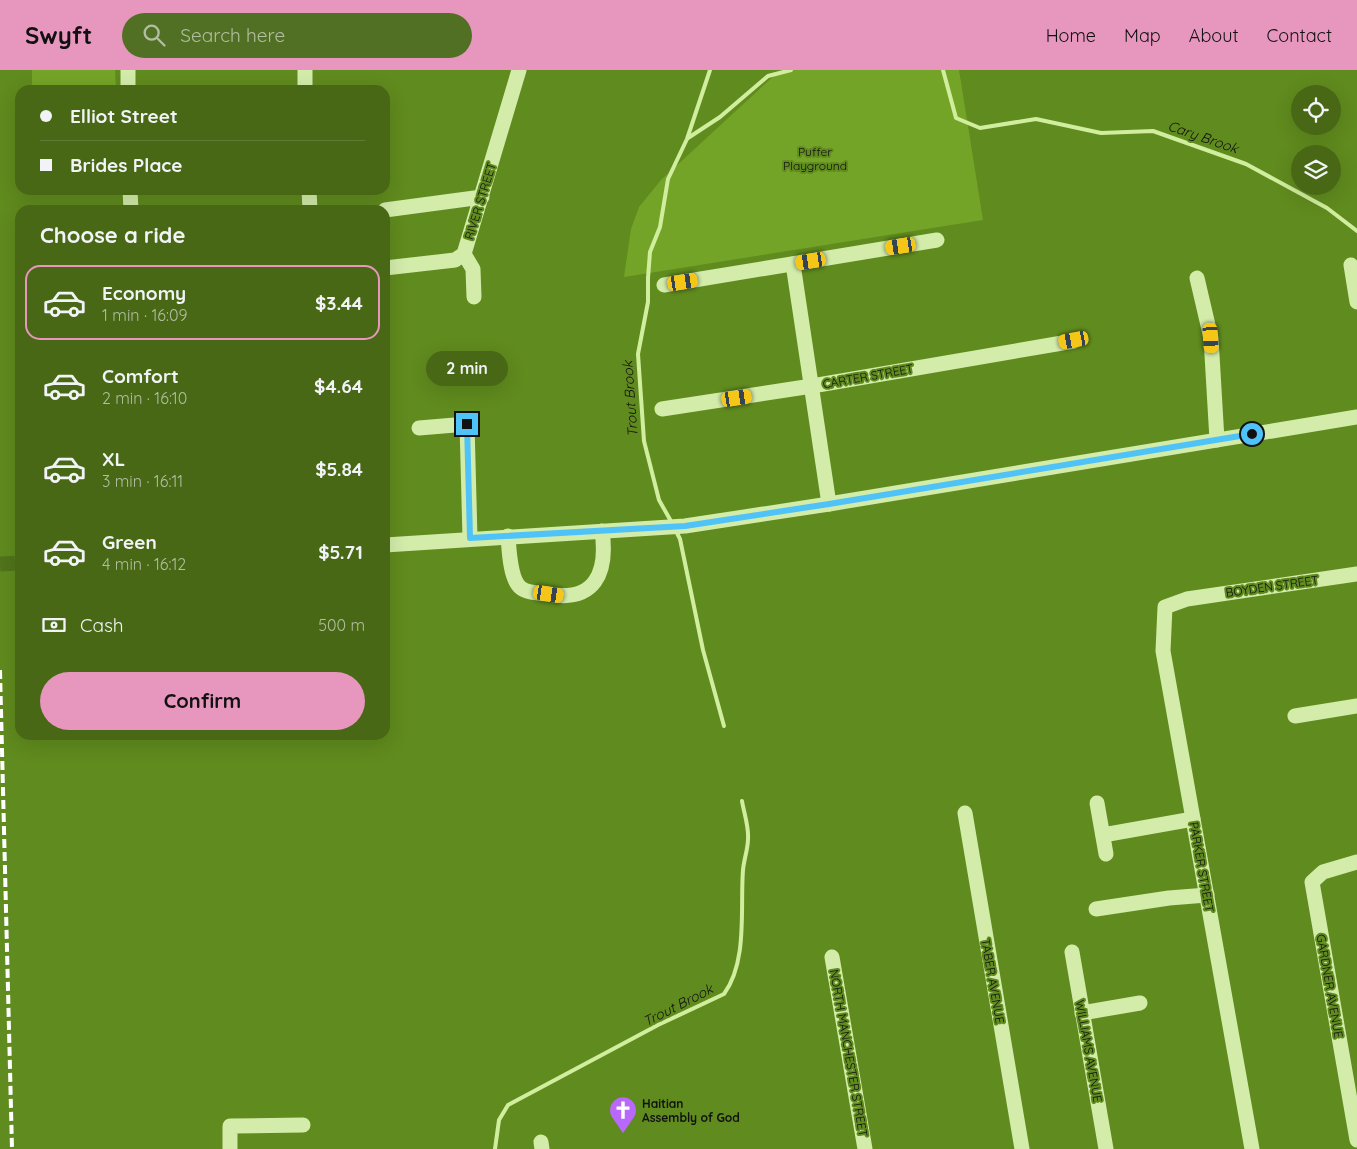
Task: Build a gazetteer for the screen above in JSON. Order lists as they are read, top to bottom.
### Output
{
  "streets": {
    "street": [
      "RIVER STREET",
      "CARTER STREET",
      "BOYDEN STREET",
      "PARKER STREET",
      "TABER AVENUE",
      "GARDNER AVENUE",
      "WILLIAMS AVENUE",
      "NORTH MANCHESTER STREET"
    ]
  },
  "crossings": [
    ["BOYDEN STREET", "PARKER STREET"]
  ],
  "water": ["Cary Brook", "Trout Brook"],
  "parks": ["Puffer Playground"],
  "places": {
    "church": ["Haitian Assembly of God"]
  },
  "page": {
    "header": "Swyft",
    "search": "Search here",
    "nav": [
      "Home",
      "Map",
      "About",
      "Contact"
    ],
    "banner": ["Elliot Street", "Brides Place"],
    "heading": "Choose a ride",
    "list": [
      {
        "name": "Economy",
        "note": "1 min · 16:09",
        "value": "$3.44"
      },
      {
        "name": "Comfort",
        "note": "2 min · 16:10",
        "value": "$4.64"
      },
      {
        "name": "XL",
        "note": "3 min · 16:11",
        "value": "$5.84"
      },
      {
        "name": "Green",
        "note": "4 min · 16:12",
        "value": "$5.71"
      }
    ],
    "bubble": "2 min",
    "pay": ["Cash", "500 m"],
    "buttons": "Confirm"
  }
}
